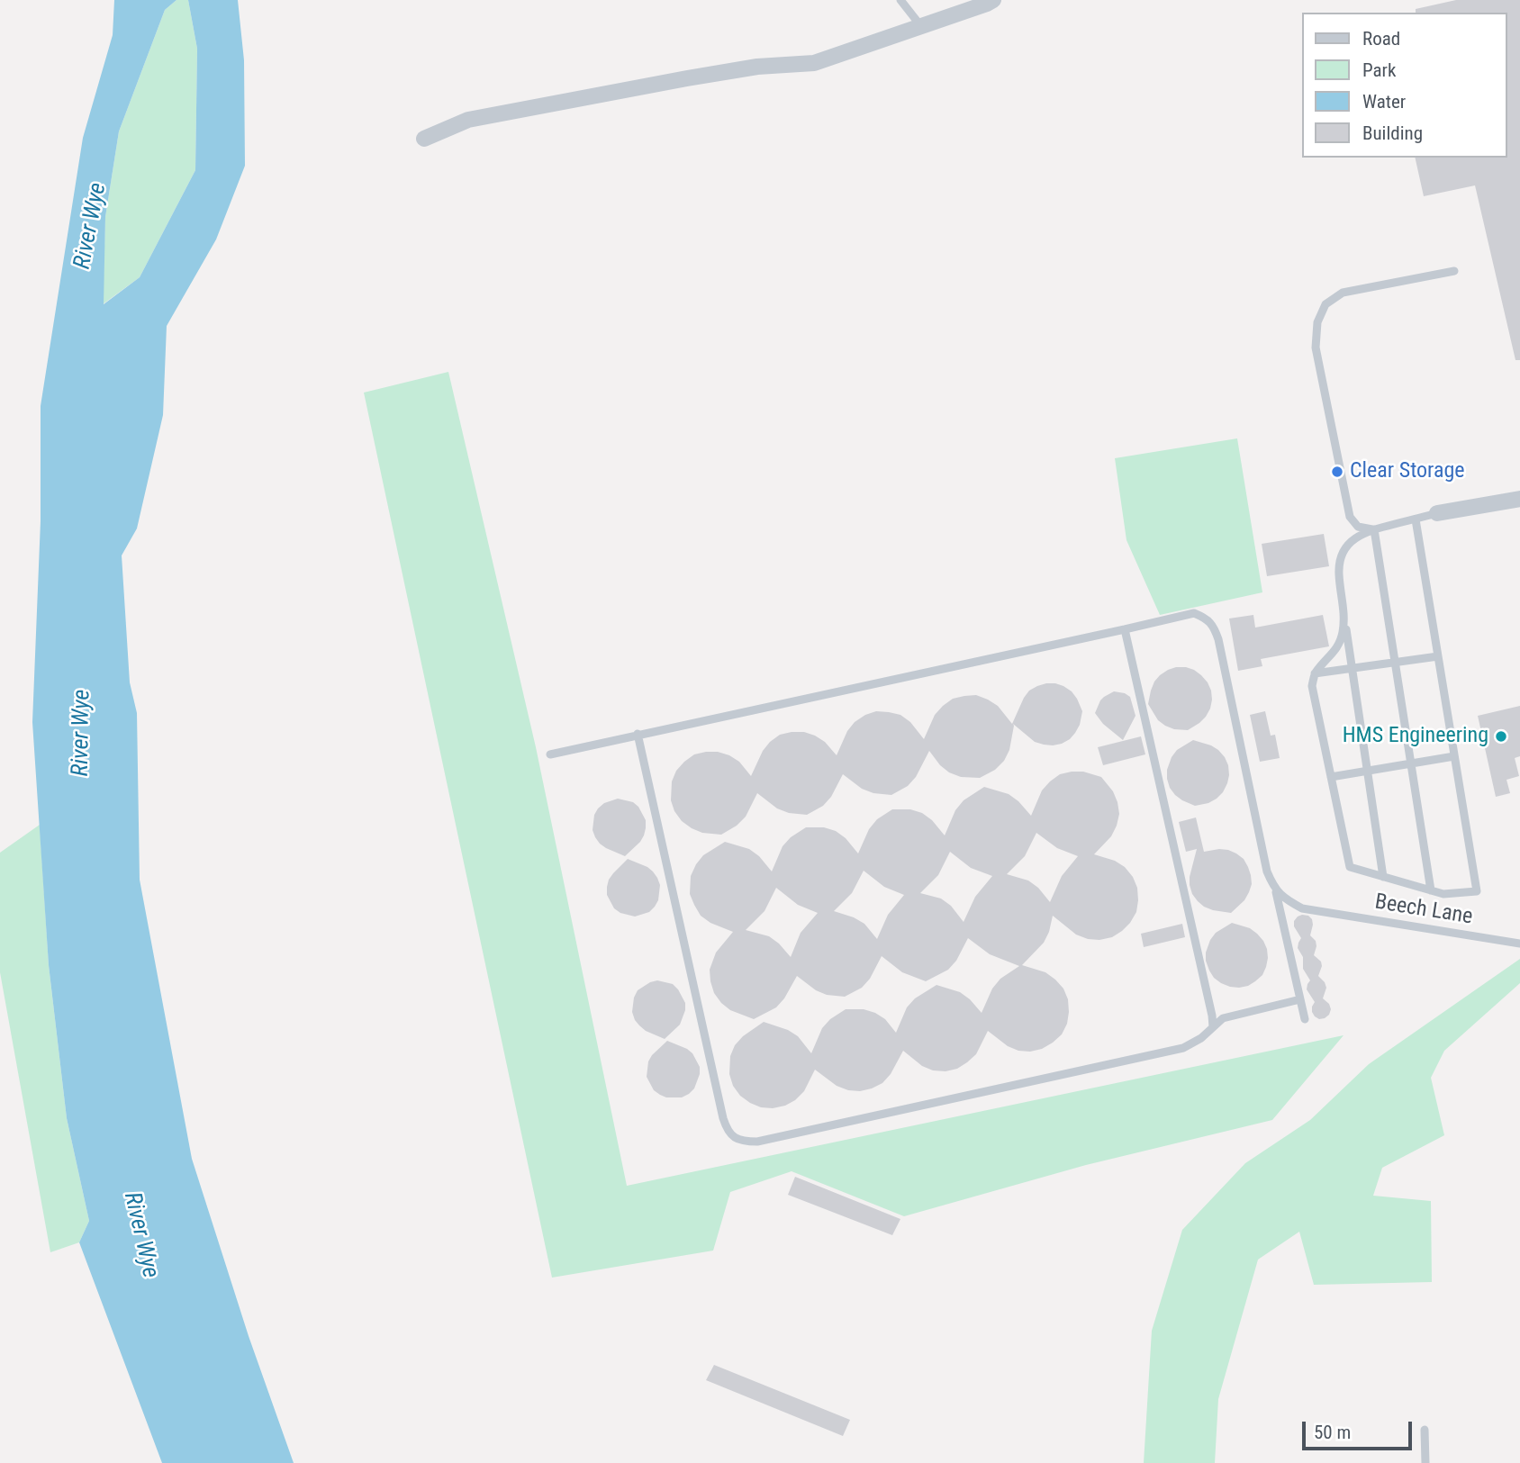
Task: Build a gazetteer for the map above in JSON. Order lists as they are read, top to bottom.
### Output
{
  "streets": {
    "lane": ["Beech Lane"]
  },
  "water": ["River Wye"],
  "places": ["Clear Storage", "HMS Engineering"],
  "legend": [
    "Road",
    "Park",
    "Water",
    "Building"
  ],
  "scale_bar": "50 m"
}
